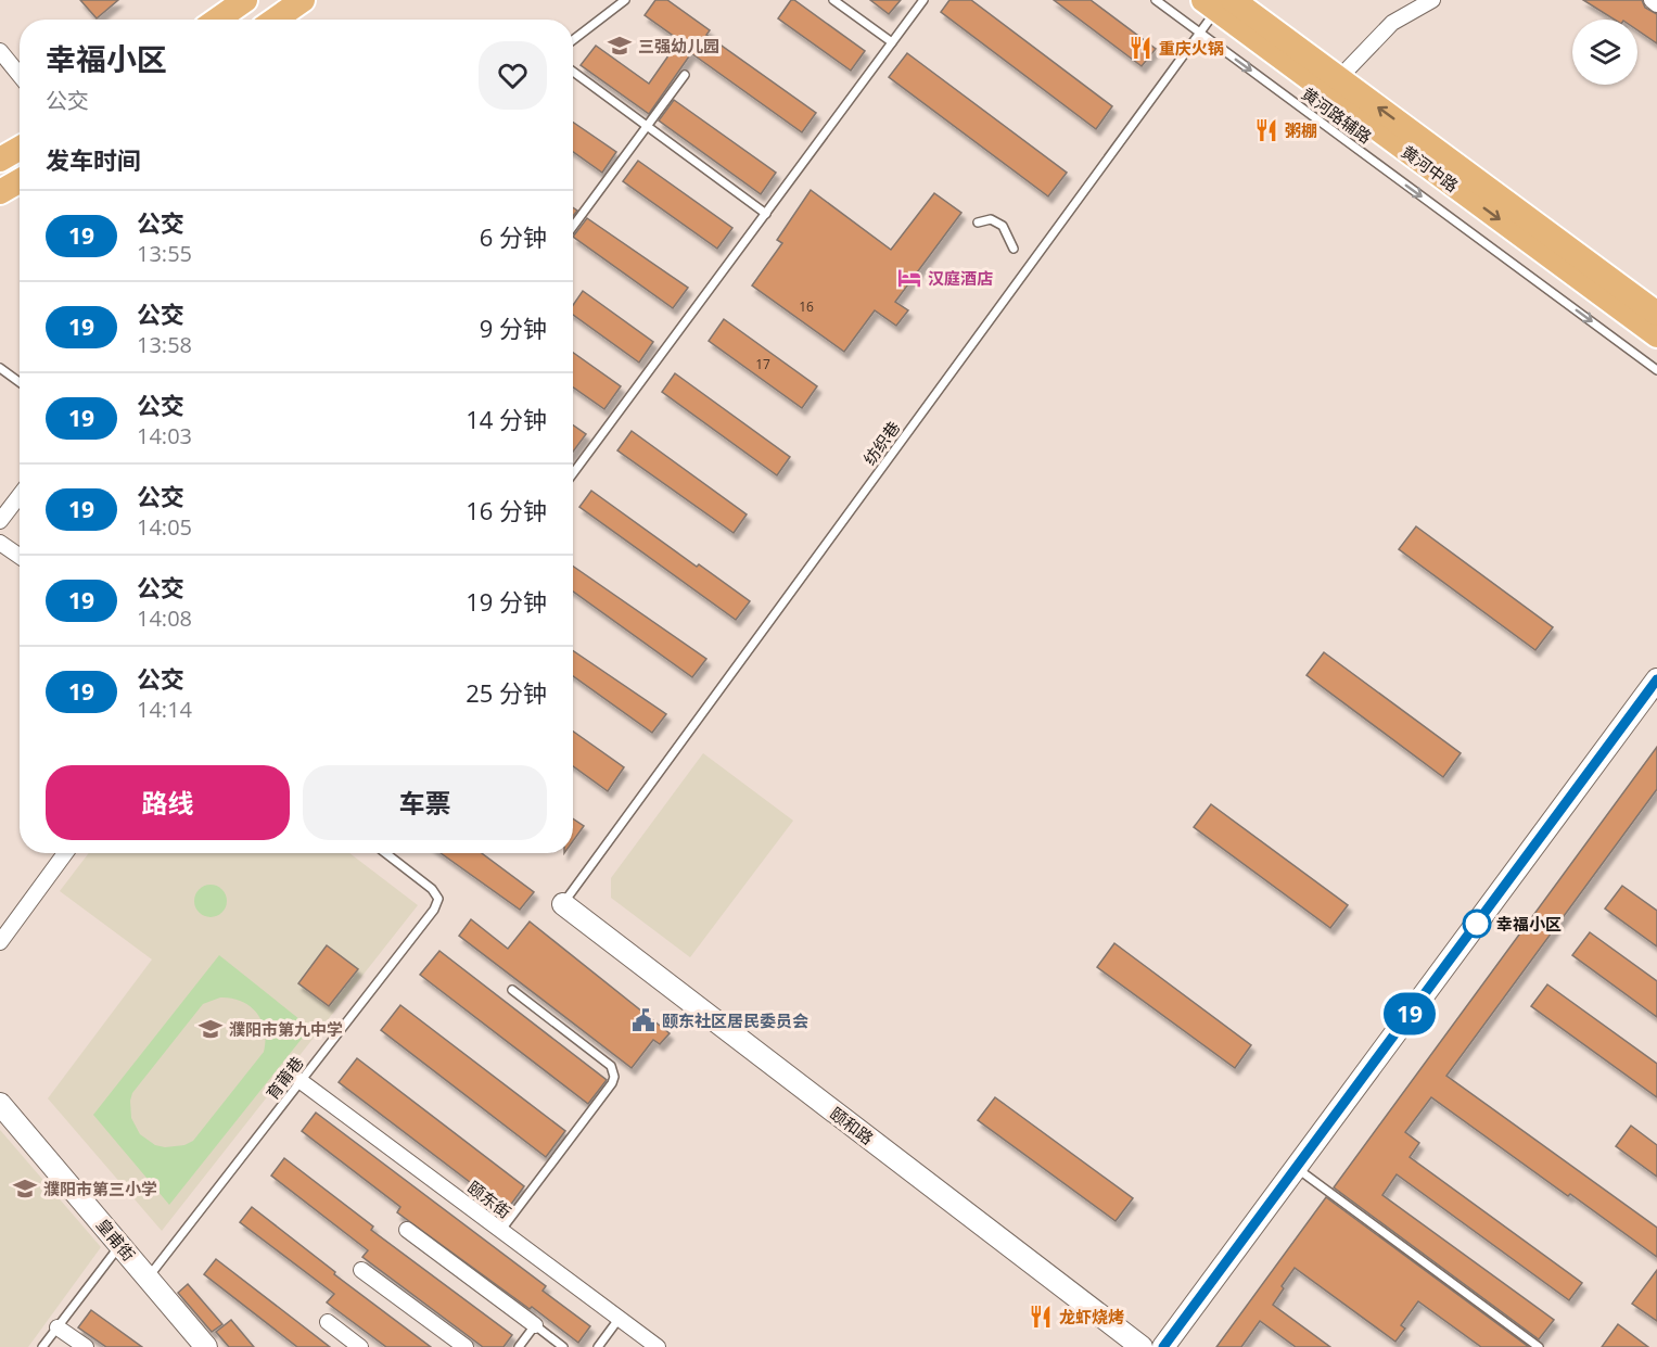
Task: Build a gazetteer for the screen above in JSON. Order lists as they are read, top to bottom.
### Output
{
  "streets": {
    "main road": ["黄河中路"],
    "street": ["颐和路", "颐东街", "皇甫街"],
    "lane": ["黄河路辅路", "纺织巷", "育莆巷"]
  },
  "crossings": [
    ["黄河路辅路", "纺织巷"],
    ["黄河中路", "纺织巷"],
    ["纺织巷", "颐和路"],
    ["育莆巷", "颐东街"],
    ["育莆巷", "皇甫街"]
  ],
  "one_way": ["黄河路辅路"],
  "places": {
    "school or university": ["三强幼儿园", "濮阳市第九中学", "濮阳市第三小学"],
    "restaurant": ["重庆火锅", "粥棚", "龙虾烧烤"],
    "hotel": ["汉庭酒店"],
    "other": ["幸福小区"],
    "public building": ["颐东社区居民委员会"]
  },
  "lines": ["bus line 19"],
  "house_numbers": ["16", "17"],
  "page": {
    "on_map": "19",
    "heading": [
      ["幸福小区", "公交"],
      "发车时间"
    ],
    "list": [
      {
        "mark": "19",
        "name": "公交",
        "note": "13:55",
        "value": "6 分钟"
      },
      {
        "mark": "19",
        "name": "公交",
        "note": "13:58",
        "value": "9 分钟"
      },
      {
        "mark": "19",
        "name": "公交",
        "note": "14:03",
        "value": "14 分钟"
      },
      {
        "mark": "19",
        "name": "公交",
        "note": "14:05",
        "value": "16 分钟"
      },
      {
        "mark": "19",
        "name": "公交",
        "note": "14:08",
        "value": "19 分钟"
      },
      {
        "mark": "19",
        "name": "公交",
        "note": "14:14",
        "value": "25 分钟"
      }
    ],
    "buttons": ["路线", "车票"]
  }
}
